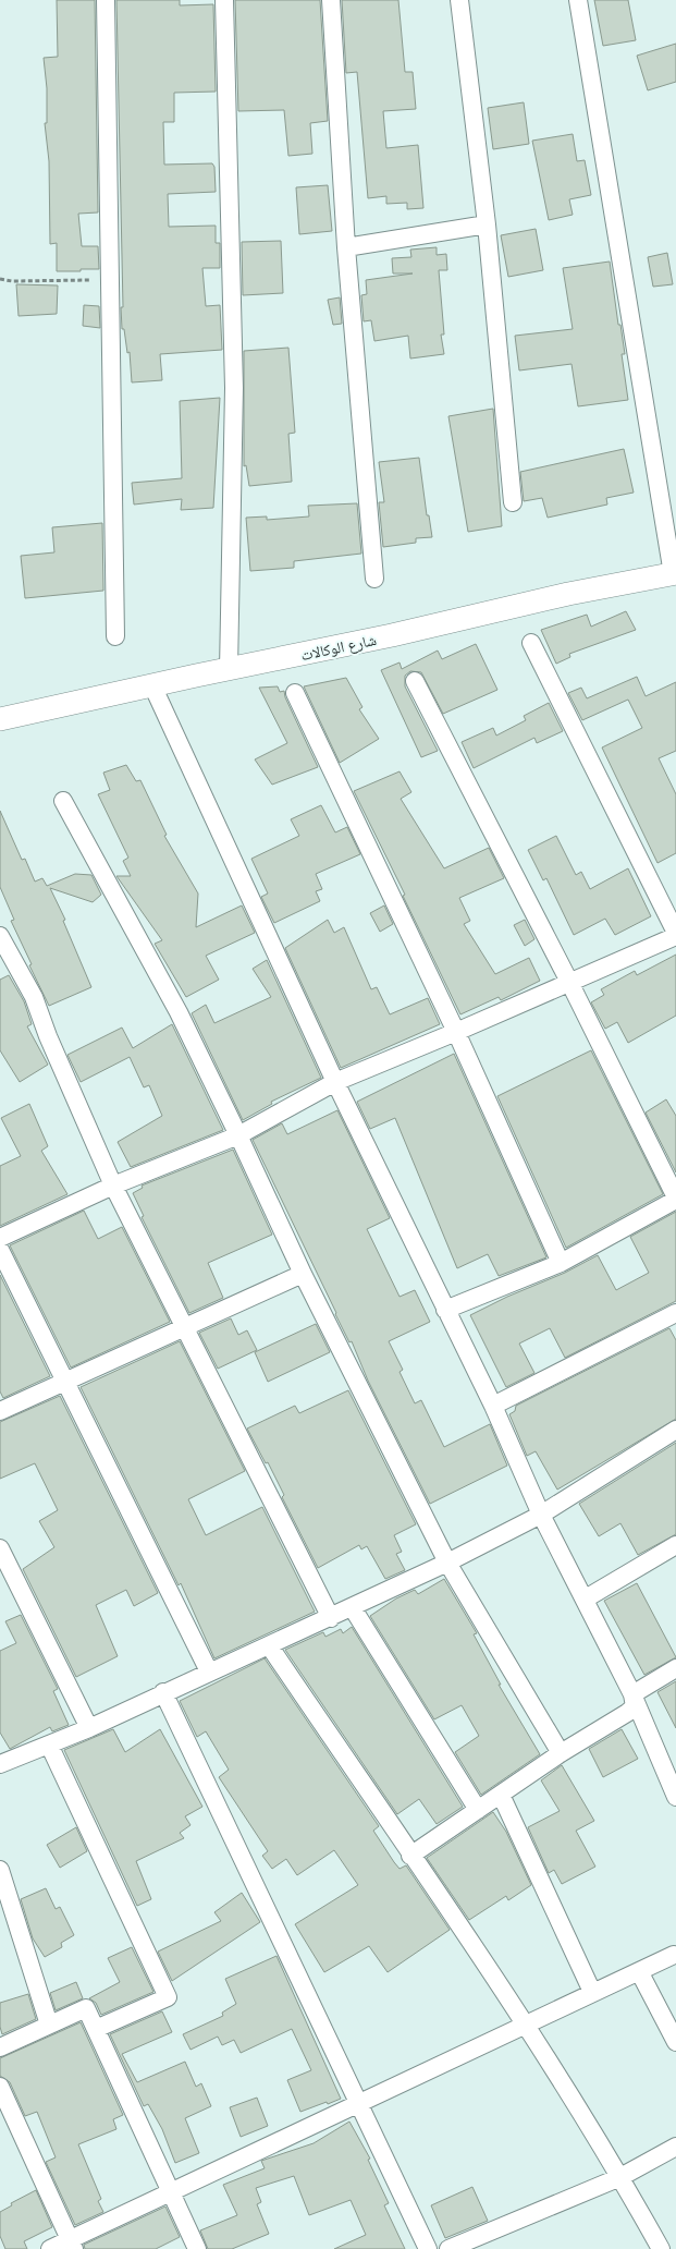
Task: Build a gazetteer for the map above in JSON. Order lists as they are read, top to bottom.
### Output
{
  "streets": {
    "street": ["شارع الوكالات"]
  }
}
